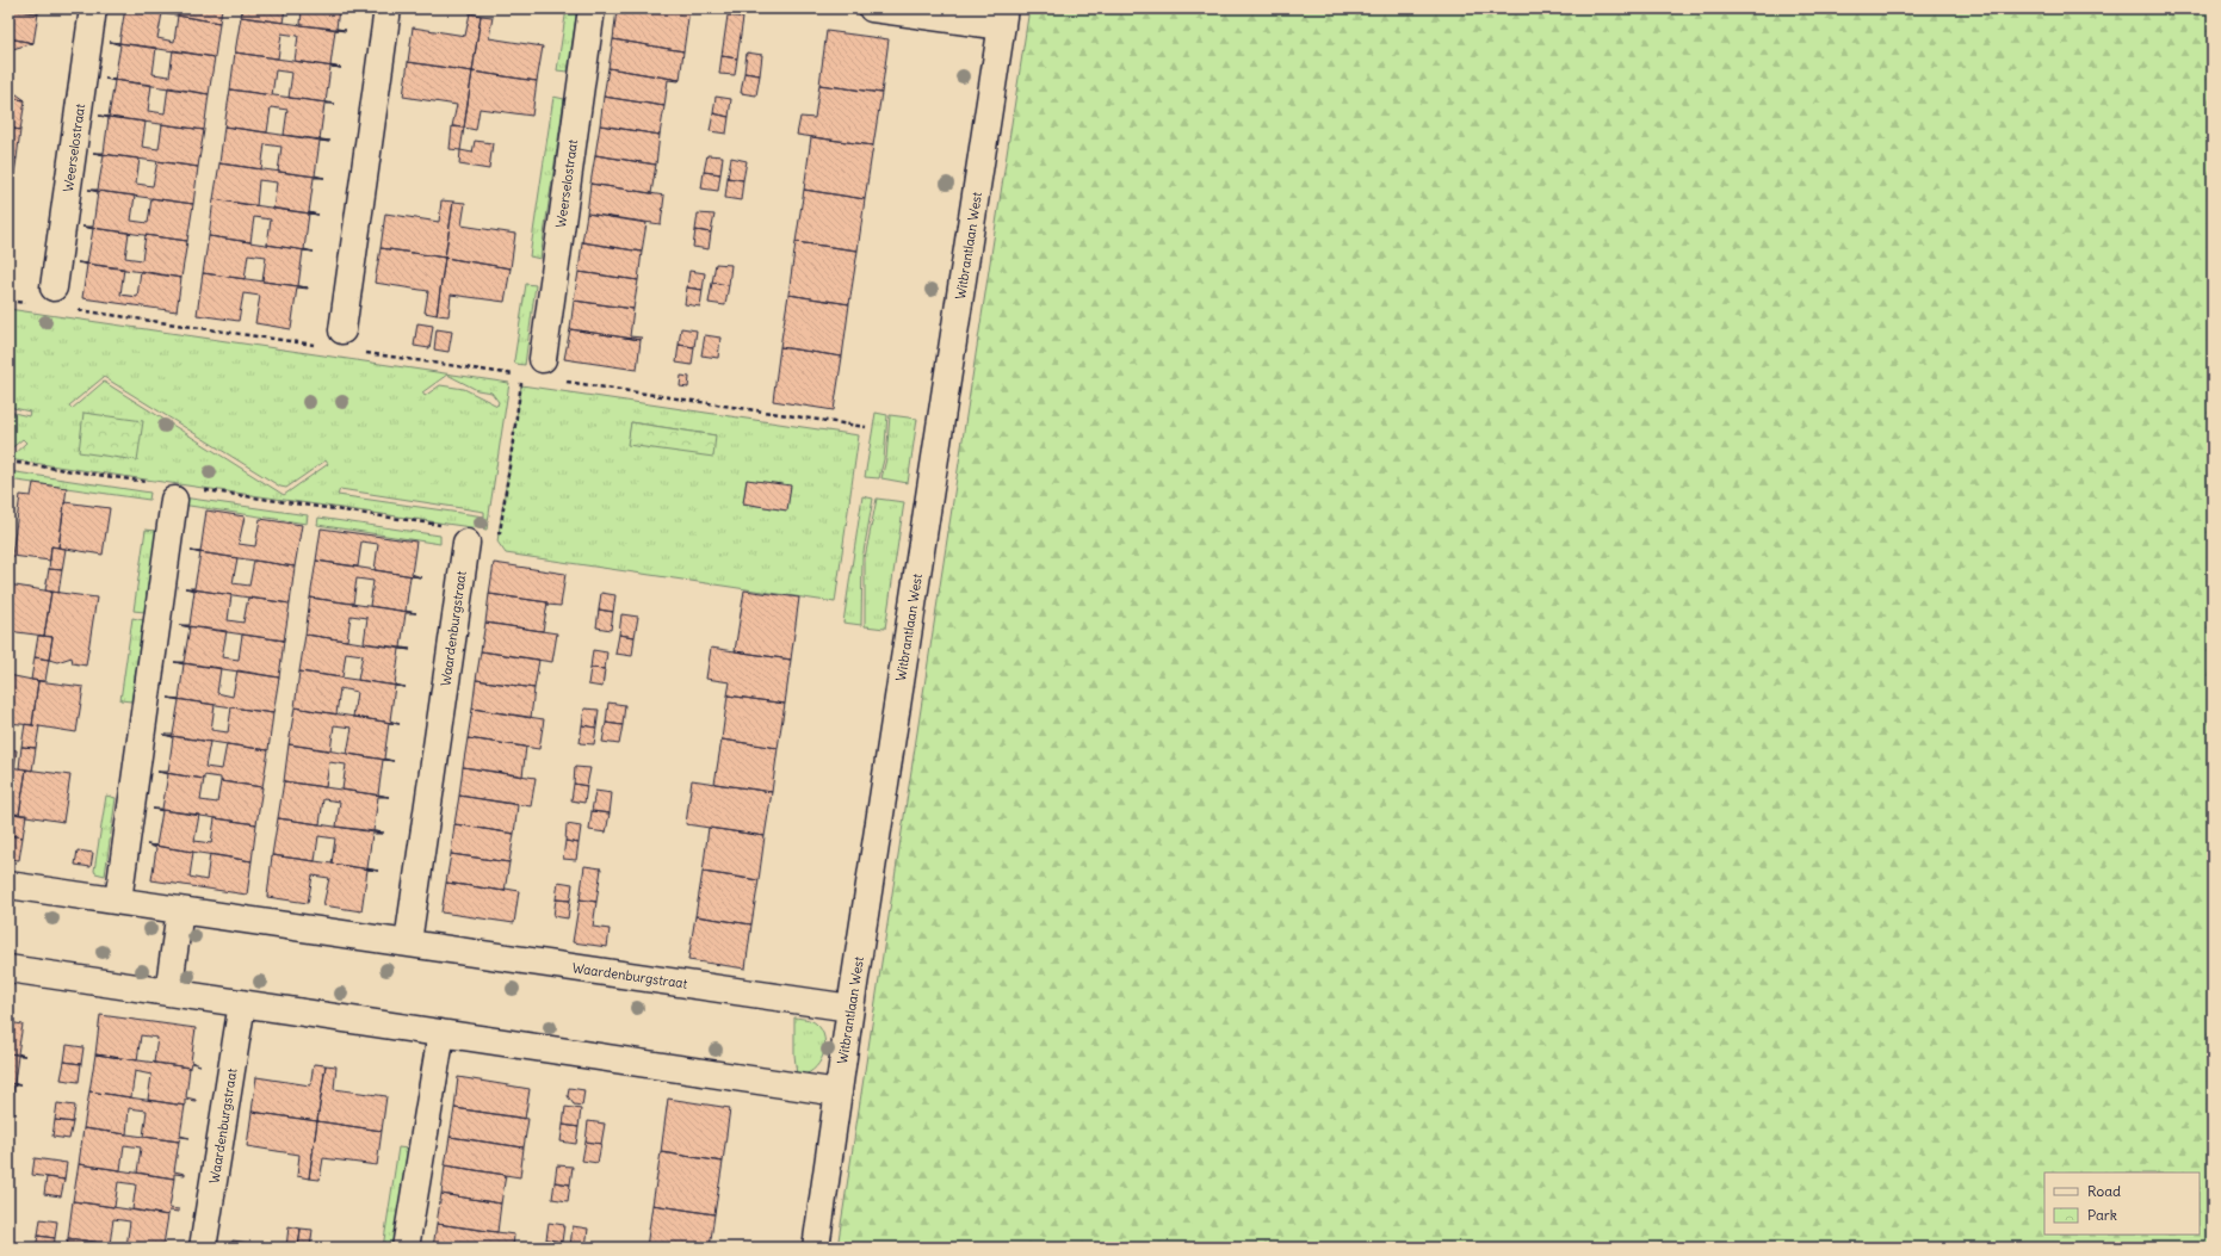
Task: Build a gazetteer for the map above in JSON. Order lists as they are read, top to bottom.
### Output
{
  "streets": {
    "street": ["Weerselostraat", "Witbrantlaan West", "Waardenburgstraat"]
  },
  "crossings": [
    ["Witbrantlaan West", "Waardenburgstraat"]
  ],
  "legend": ["Road", "Park"]
}
